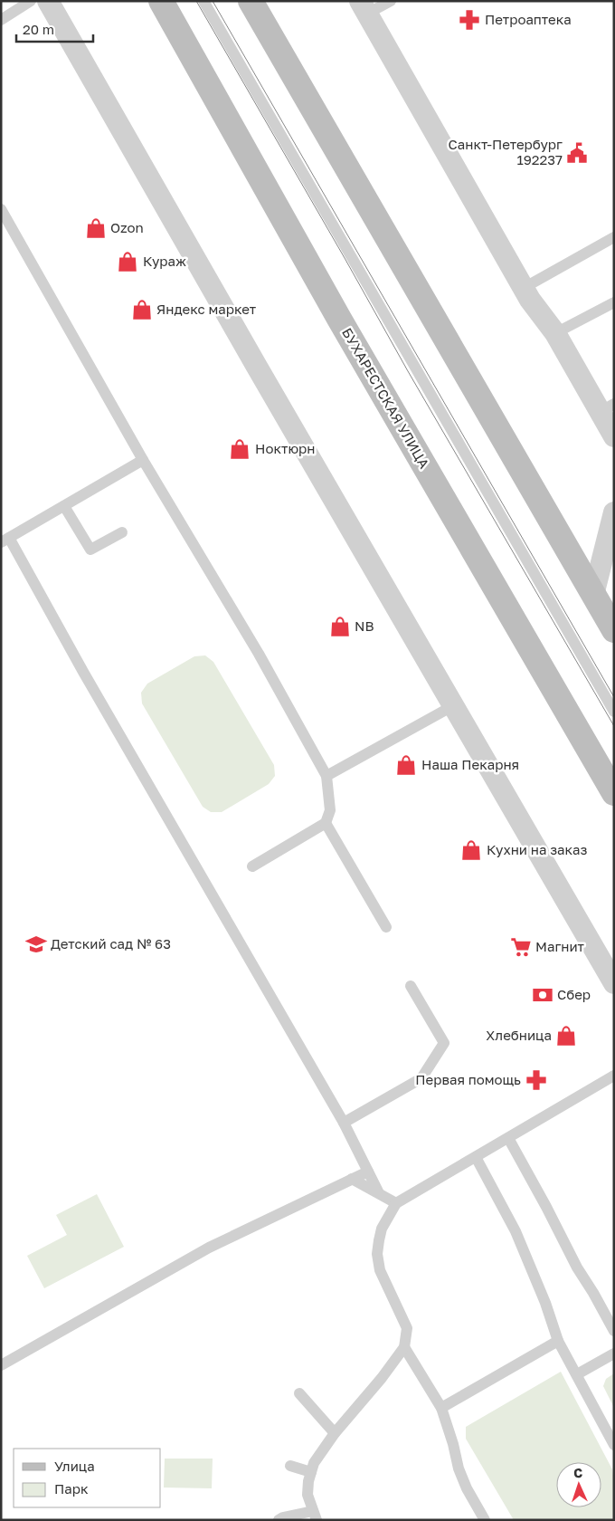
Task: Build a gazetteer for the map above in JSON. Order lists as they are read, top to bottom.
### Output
{
  "streets": {
    "main road": ["БУХАРЕСТСКАЯ УЛИЦА"]
  },
  "places": {
    "pharmacy": ["Петроаптека", "Первая помощь"],
    "public building": ["Санкт-Петербург 192237"],
    "shop": [
      "Ozon",
      "Кураж",
      "Яндекс маркет",
      "Ноктюрн",
      "NB",
      "Наша Пекарня",
      "Кухни на заказ",
      "Хлебница"
    ],
    "school or university": ["Детский сад № 63"],
    "supermarket": ["Магнит"],
    "bank": ["Сбер"]
  },
  "legend": ["Улица", "Парк"],
  "scale_bar": "20 m",
  "north": "top"
}
